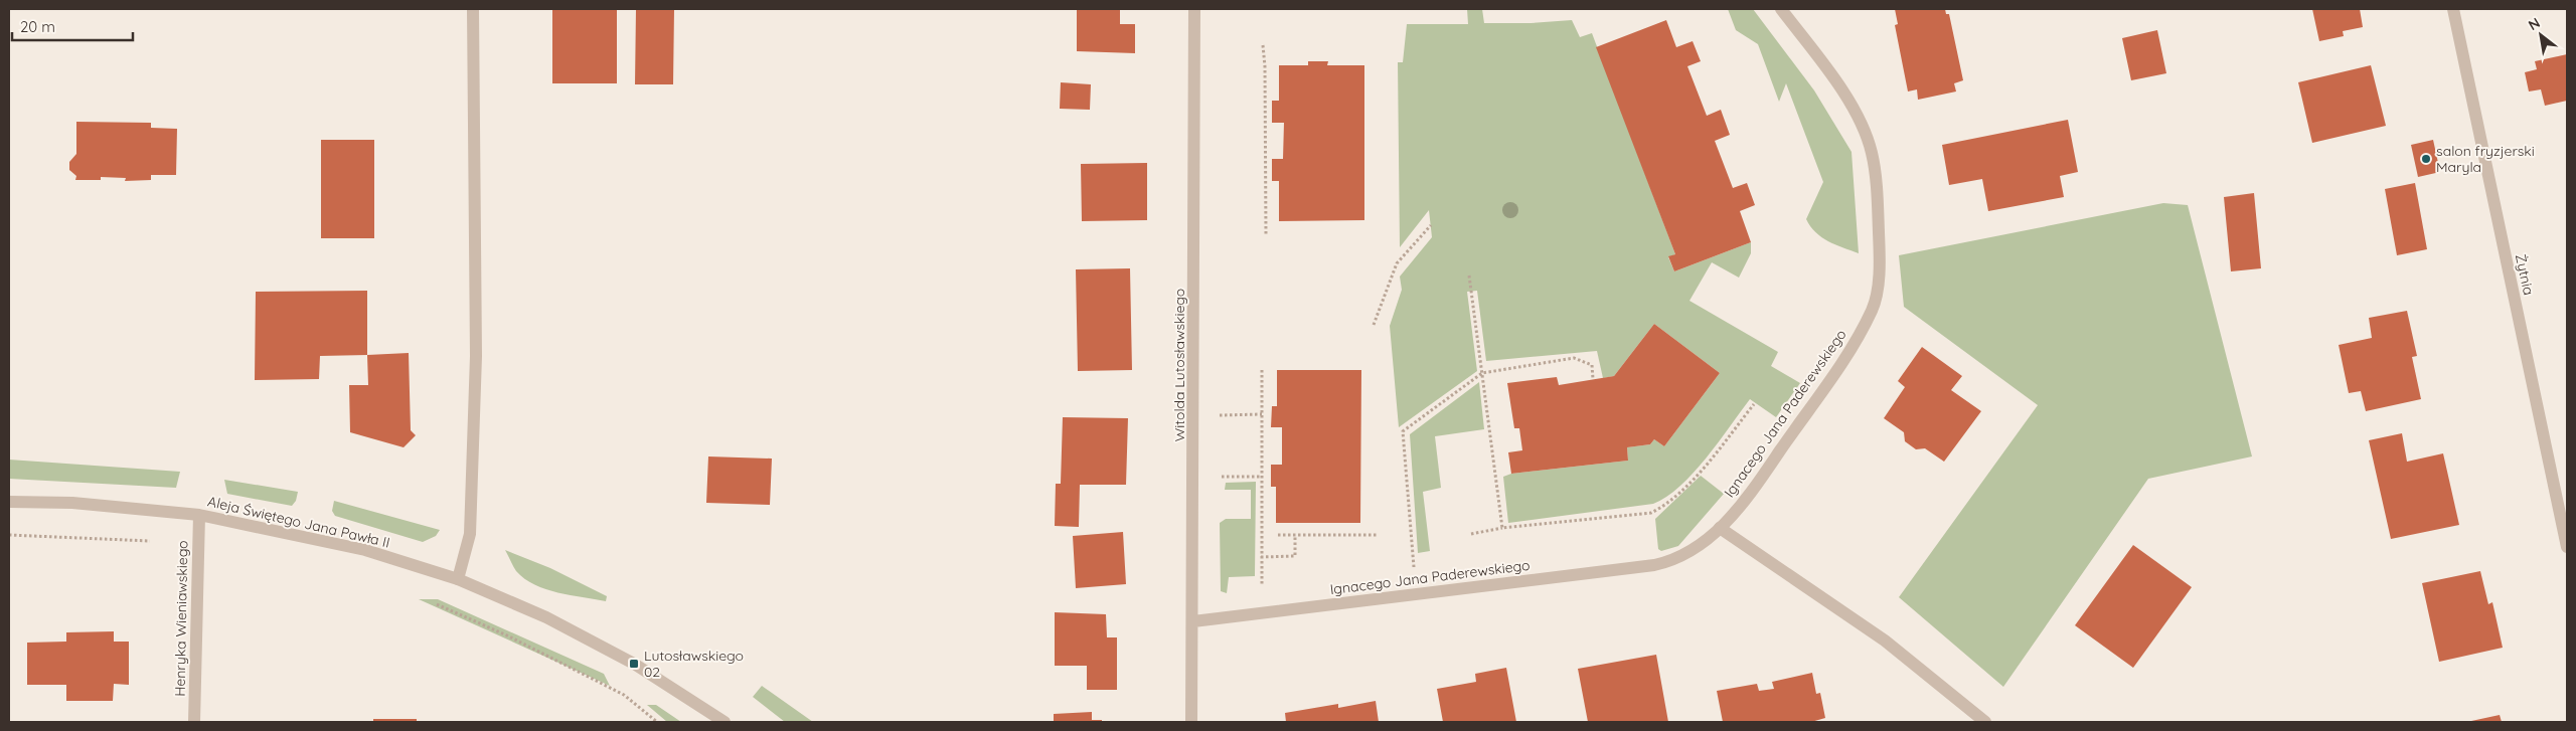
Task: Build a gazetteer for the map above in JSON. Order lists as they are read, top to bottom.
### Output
{
  "streets": {
    "street": [
      "Żytnia",
      "Witolda Lutosławskiego",
      "Ignacego Jana Paderewskiego",
      "Aleja Świętego Jana Pawła II",
      "Henryka Wieniawskiego"
    ]
  },
  "crossings": [
    ["Witolda Lutosławskiego", "Ignacego Jana Paderewskiego"],
    ["Aleja Świętego Jana Pawła II", "Henryka Wieniawskiego"]
  ],
  "places": {
    "other": ["salon fryzjerski Maryla"],
    "transit": ["Lutosławskiego 02"]
  },
  "scale_bar": "20 m",
  "north": "top left"
}
